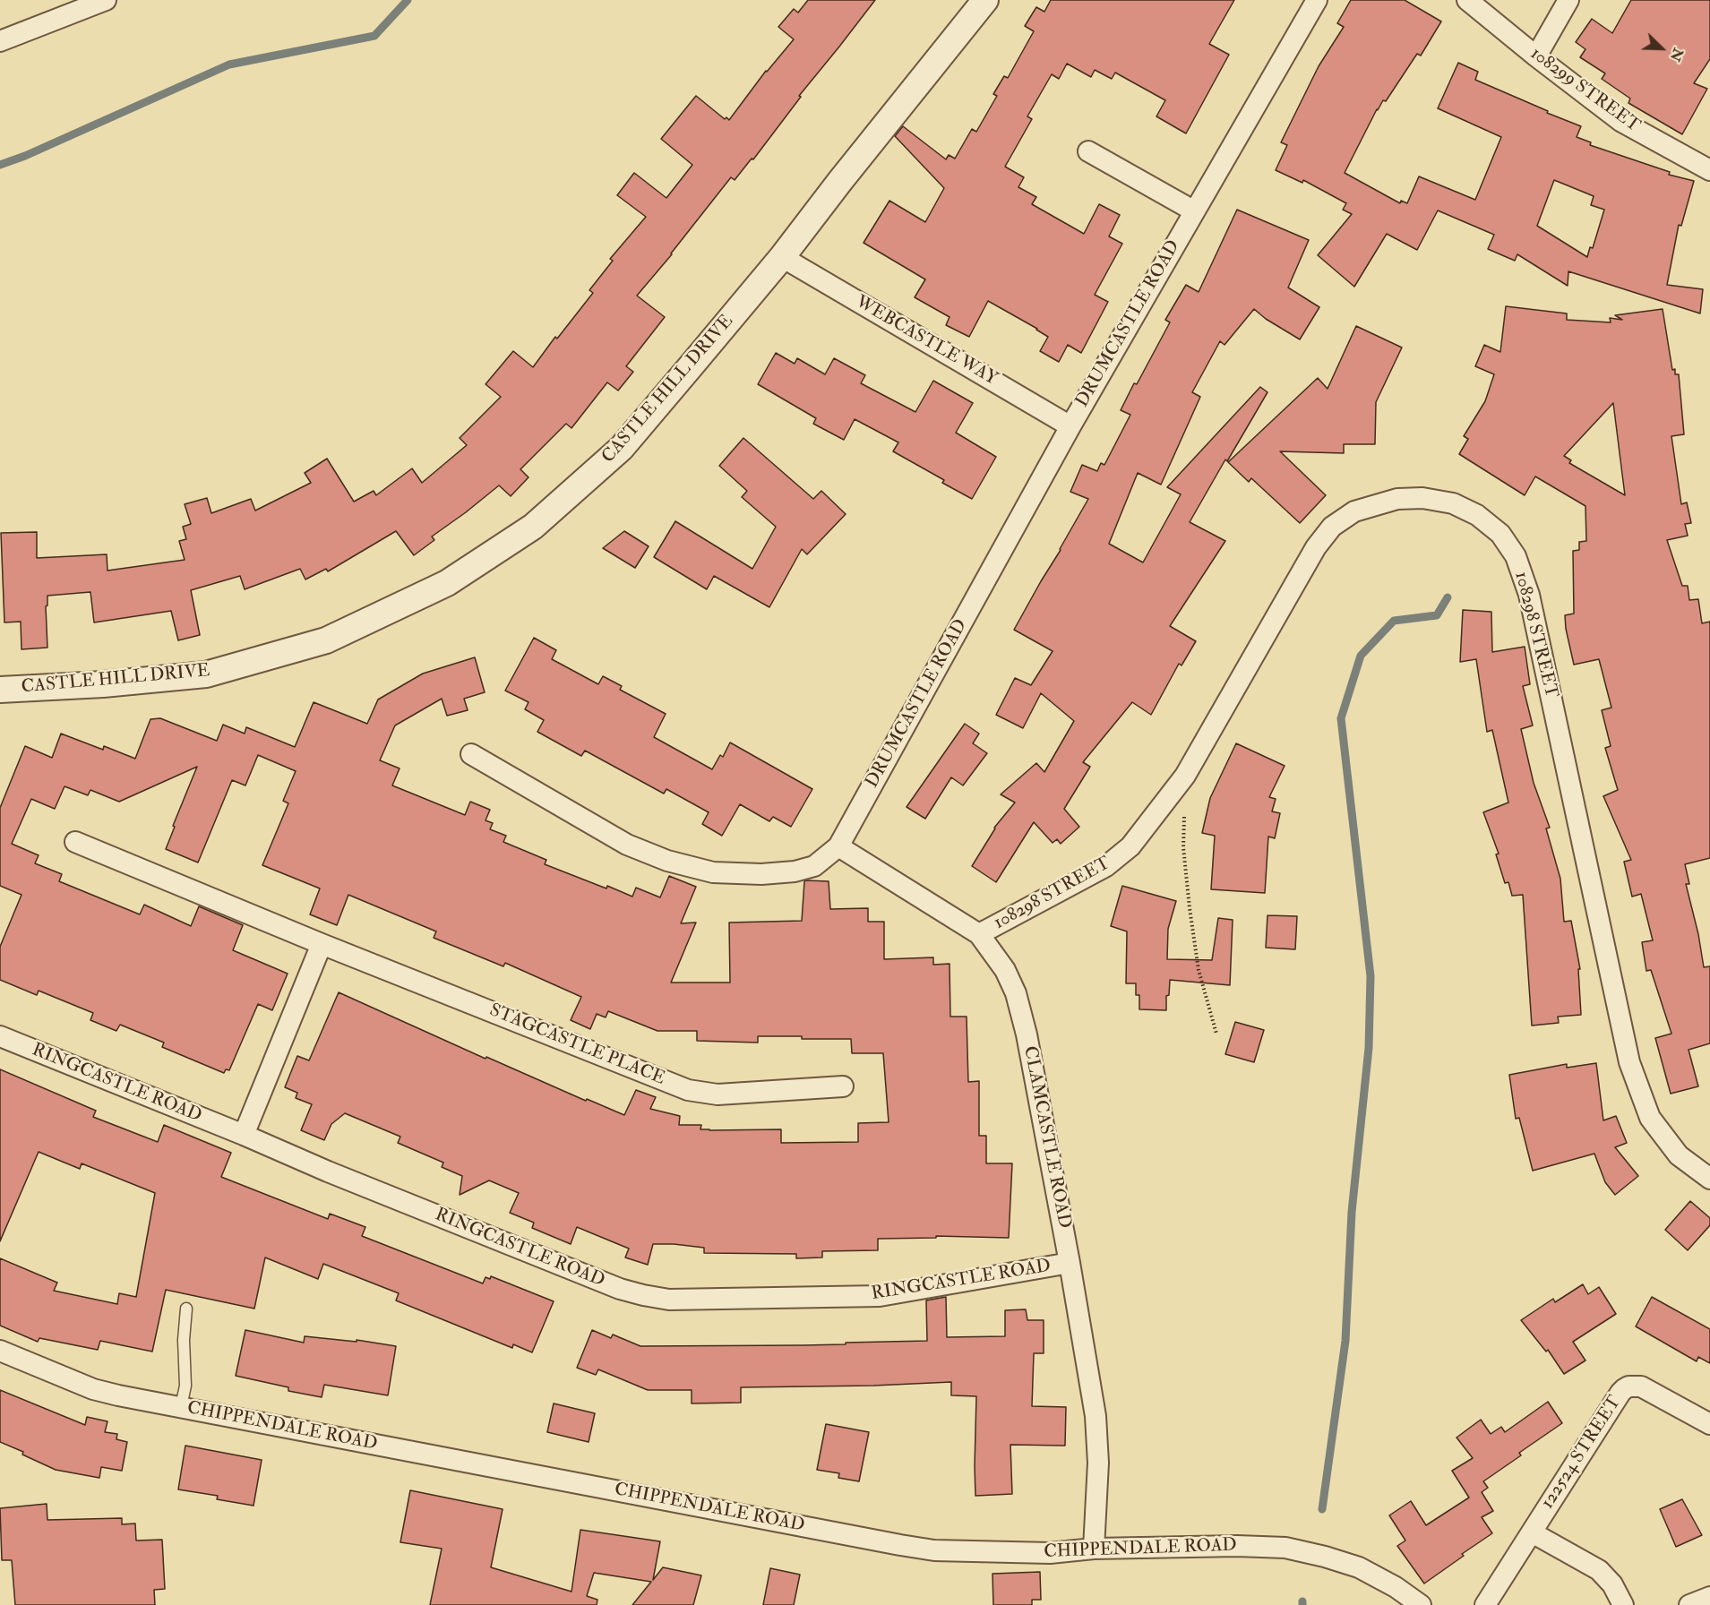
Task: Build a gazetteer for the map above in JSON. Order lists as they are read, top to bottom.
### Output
{
  "streets": {
    "street": [
      "108299 STREET",
      "DRUMCASTLE ROAD",
      "WEBCASTLE WAY",
      "CASTLE HILL DRIVE",
      "108298 STREET",
      "STAGCASTLE PLACE",
      "RINGCASTLE ROAD",
      "CLAMCASTLE ROAD",
      "CHIPPENDALE ROAD",
      "122524 STREET"
    ]
  },
  "crossings": [
    ["DRUMCASTLE ROAD", "WEBCASTLE WAY"],
    ["DRUMCASTLE ROAD", "CLAMCASTLE ROAD"],
    ["WEBCASTLE WAY", "CASTLE HILL DRIVE"],
    ["108298 STREET", "CLAMCASTLE ROAD"],
    ["RINGCASTLE ROAD", "CLAMCASTLE ROAD"],
    ["CLAMCASTLE ROAD", "CHIPPENDALE ROAD"]
  ],
  "north": "bottom right"
}
